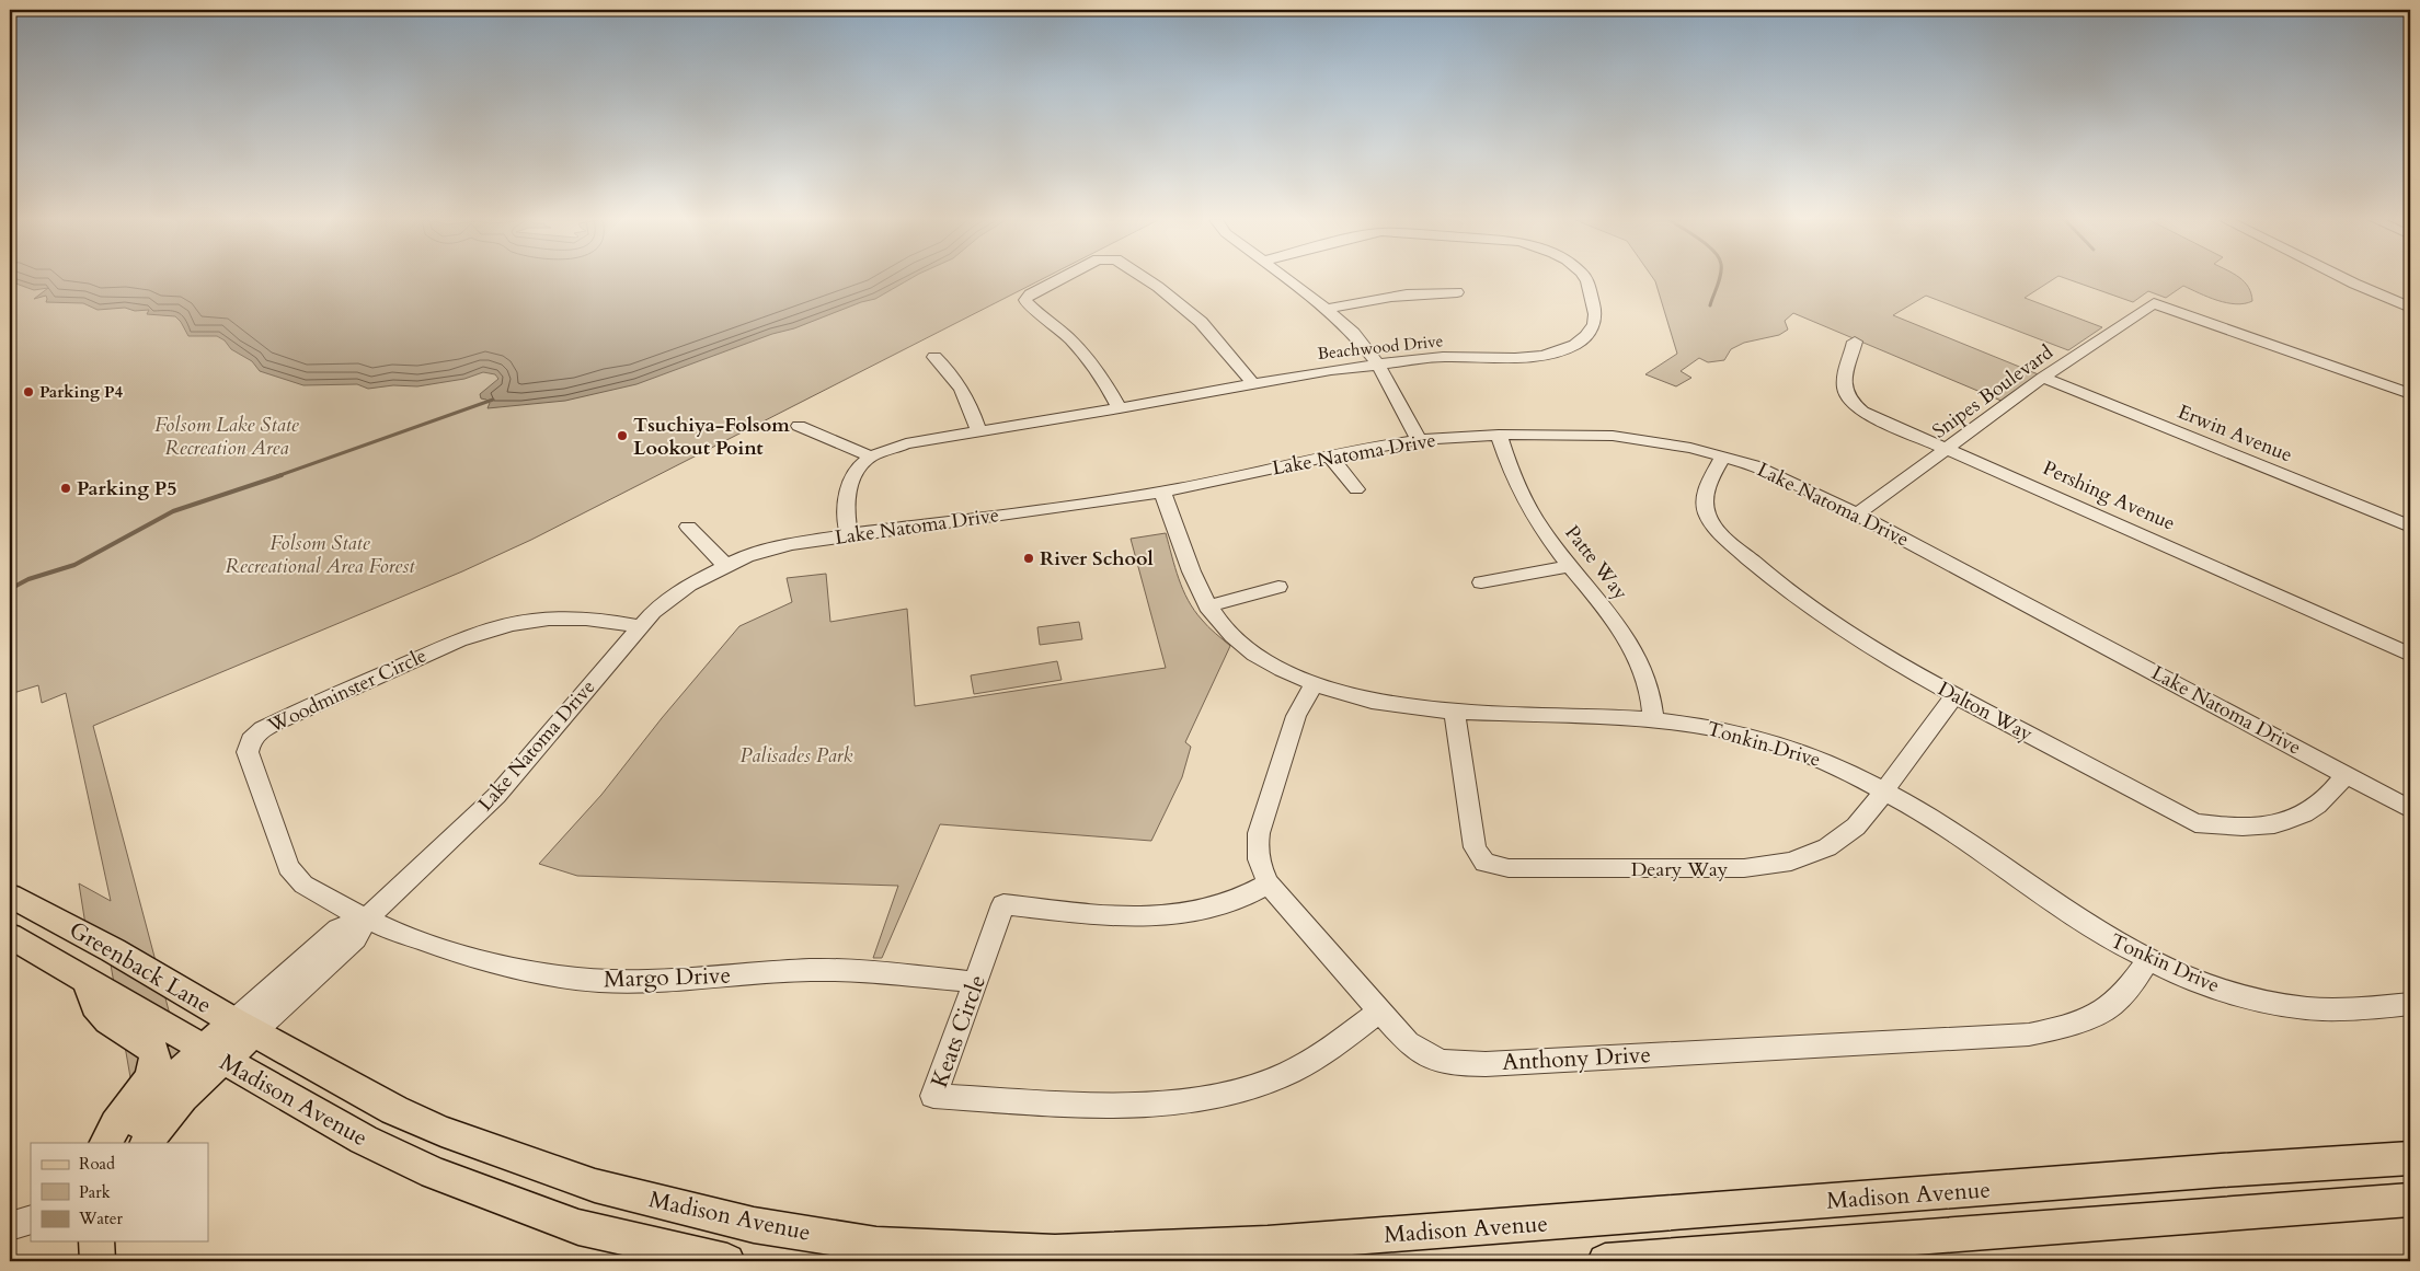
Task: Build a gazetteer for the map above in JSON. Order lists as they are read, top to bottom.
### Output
{
  "streets": {
    "main road": ["Greenback Lane", "Madison Avenue"],
    "street": [
      "Beachwood Drive",
      "Snipes Boulevard",
      "Erwin Avenue",
      "Lake Natoma Drive",
      "Pershing Avenue",
      "Patte Way",
      "Woodminster Circle",
      "Dalton Way",
      "Tonkin Drive",
      "Deary Way",
      "Margo Drive",
      "Keats Circle",
      "Anthony Drive"
    ]
  },
  "crossings": [
    ["Beachwood Drive", "Lake Natoma Drive"],
    ["Snipes Boulevard", "Erwin Avenue"],
    ["Snipes Boulevard", "Lake Natoma Drive"],
    ["Snipes Boulevard", "Pershing Avenue"],
    ["Lake Natoma Drive", "Patte Way"],
    ["Lake Natoma Drive", "Woodminster Circle"],
    ["Lake Natoma Drive", "Dalton Way"],
    ["Lake Natoma Drive", "Tonkin Drive"],
    ["Lake Natoma Drive", "Greenback Lane"],
    ["Lake Natoma Drive", "Margo Drive"],
    ["Lake Natoma Drive", "Madison Avenue"],
    ["Patte Way", "Tonkin Drive"],
    ["Woodminster Circle", "Margo Drive"],
    ["Dalton Way", "Deary Way"],
    ["Tonkin Drive", "Deary Way"],
    ["Tonkin Drive", "Anthony Drive"],
    ["Greenback Lane", "Madison Avenue"],
    ["Margo Drive", "Keats Circle"],
    ["Keats Circle", "Anthony Drive"]
  ],
  "parks": ["Folsom Lake State Recreation Area", "Folsom State Recreational Area Forest", "Palisades Park"],
  "places": [
    "Parking P4",
    "Tsuchiya-Folsom Lookout Point",
    "Parking P5",
    "River School"
  ],
  "legend": ["Road", "Park", "Water"]
}
